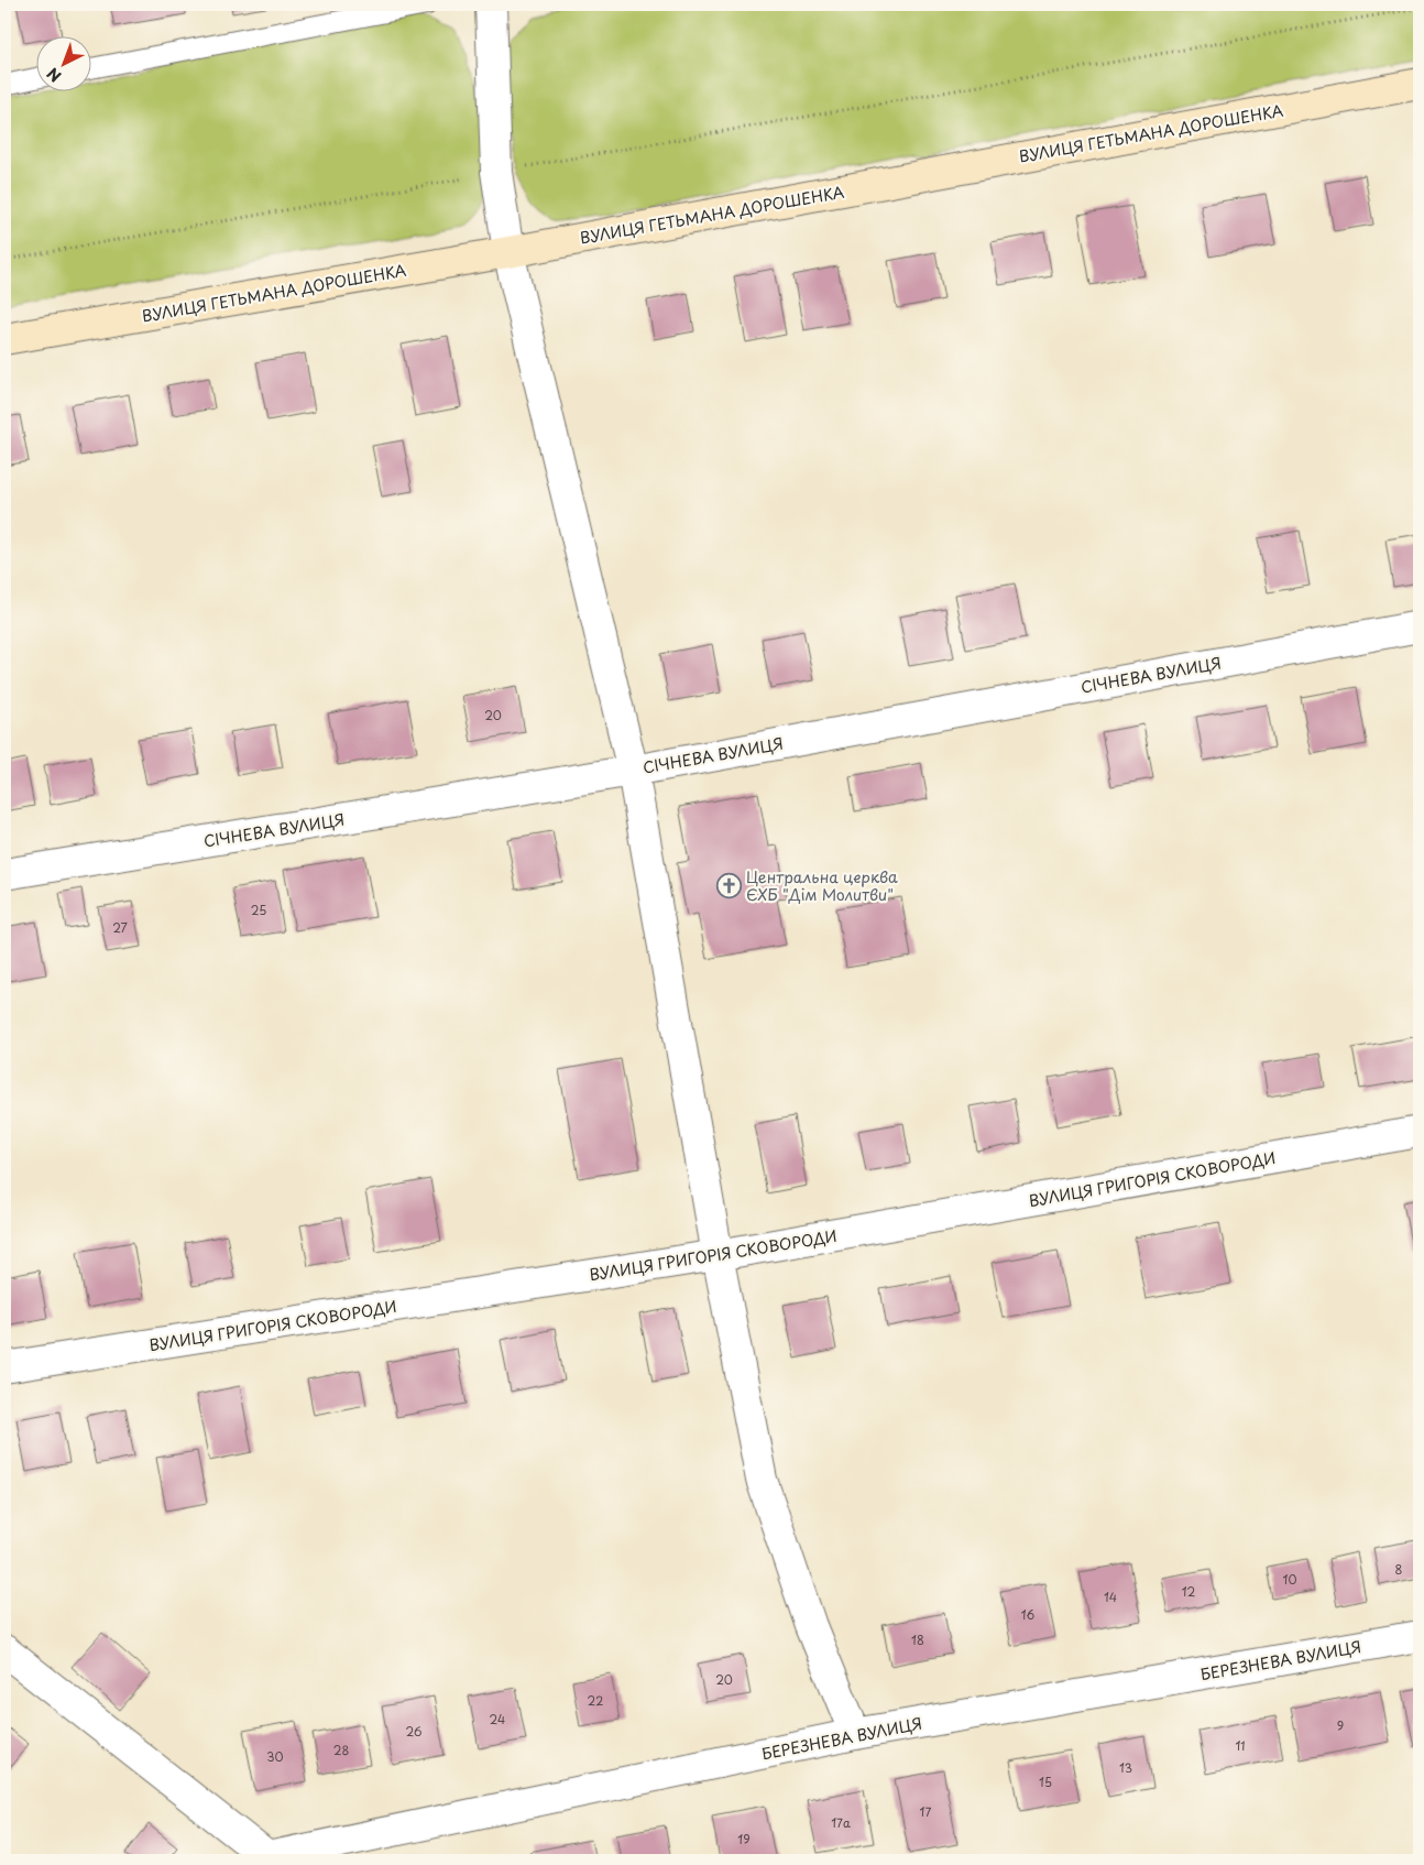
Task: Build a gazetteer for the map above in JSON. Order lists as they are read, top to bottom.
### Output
{
  "streets": {
    "street": [
      "ВУЛИЦЯ ГЕТЬМАНА ДОРОШЕНКА",
      "СІЧНЕВА ВУЛИЦЯ",
      "ВУЛИЦЯ ГРИГОРІЯ СКОВОРОДИ",
      "БЕРЕЗНЕВА ВУЛИЦЯ"
    ]
  },
  "places": {
    "church": ["Центральна церква ЄХБ \"Дім Молитви\""]
  },
  "house_numbers": [
    "20",
    "25",
    "27",
    "8",
    "10",
    "12",
    "14",
    "16",
    "18",
    "20",
    "22",
    "24",
    "9",
    "26",
    "11",
    "28",
    "30",
    "13",
    "15",
    "17",
    "17а",
    "19"
  ],
  "north": "bottom left"
}
